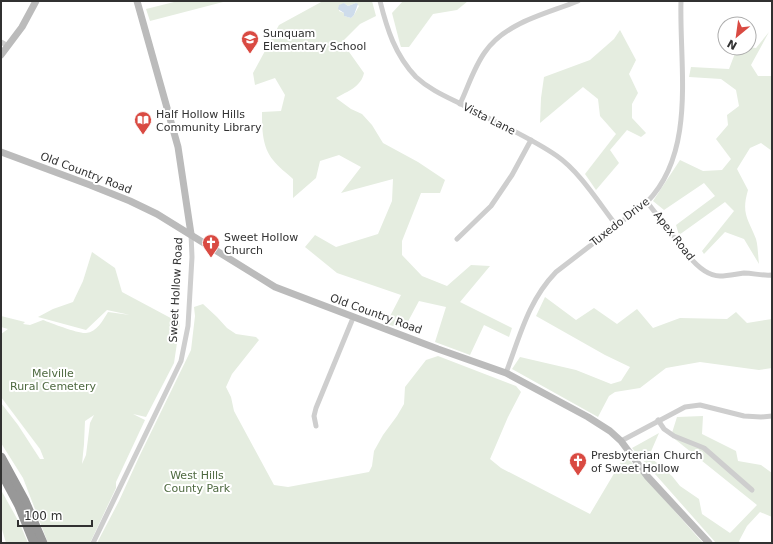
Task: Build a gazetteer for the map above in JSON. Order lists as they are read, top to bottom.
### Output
{
  "streets": {
    "main road": ["Old Country Road", "Sweet Hollow Road"],
    "street": ["Vista Lane", "Tuxedo Drive", "Apex Road"]
  },
  "crossings": [
    ["Vista Lane", "Tuxedo Drive"],
    ["Old Country Road", "Tuxedo Drive"],
    ["Old Country Road", "Sweet Hollow Road"],
    ["Tuxedo Drive", "Apex Road"]
  ],
  "parks": ["Melville Rural Cemetery", "West Hills County Park"],
  "places": {
    "school or university": ["Sunquam Elementary School"],
    "library": ["Half Hollow Hills Community Library"],
    "church": ["Sweet Hollow Church", "Presbyterian Church of Sweet Hollow"]
  },
  "scale_bar": "100 m",
  "north": "bottom left"
}
